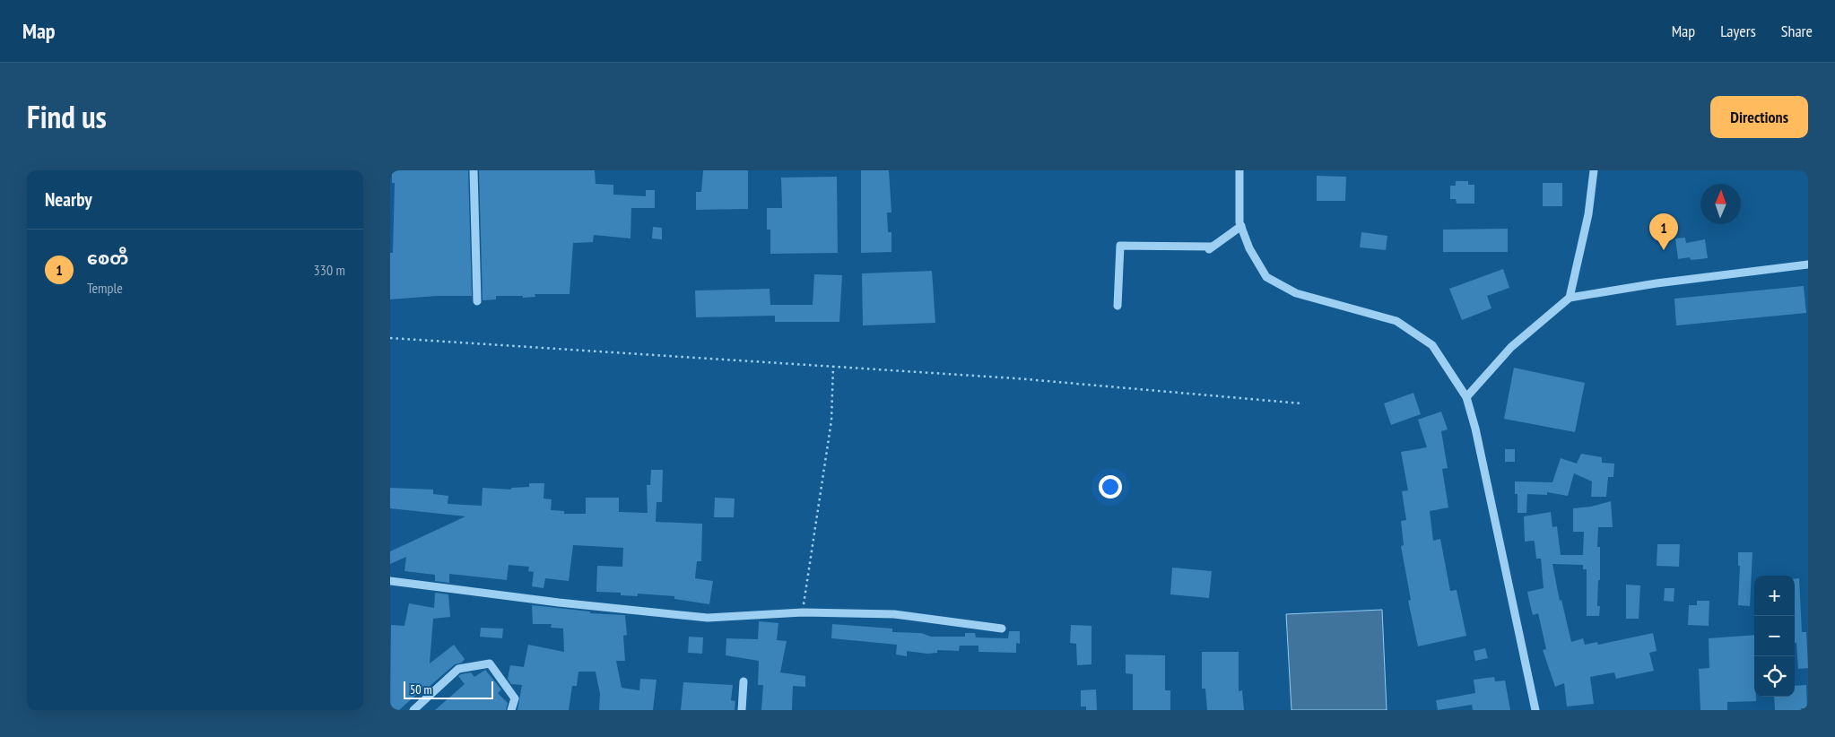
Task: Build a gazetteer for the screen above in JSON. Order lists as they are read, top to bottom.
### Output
{
  "scale_bar": "50 m",
  "north": "top",
  "page": {
    "header": "Map",
    "nav": ["Map", "Layers", "Share"],
    "title": "Find us",
    "buttons": "Directions",
    "heading": "Nearby",
    "pins": "1",
    "list": [
      {
        "mark": "1",
        "name": "စေတီ",
        "note": "Temple",
        "value": "330 m"
      }
    ],
    "map_buttons": ["+", "−"],
    "scale": "50 m"
  }
}
